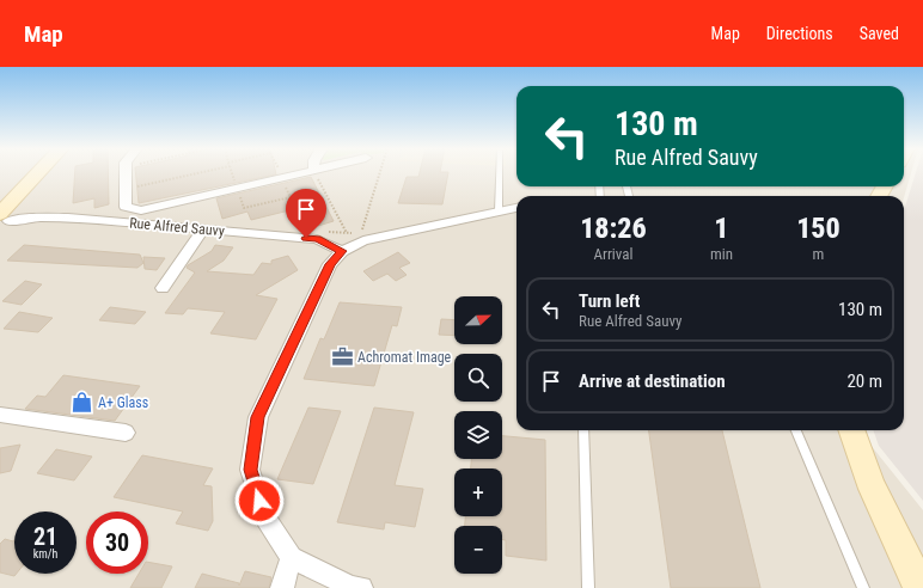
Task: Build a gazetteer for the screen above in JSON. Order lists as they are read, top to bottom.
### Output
{
  "streets": {
    "street": ["Rue Alfred Sauvy"]
  },
  "places": {
    "office": ["Achromat Image"],
    "shop": ["A+ Glass"]
  },
  "north": "right",
  "page": {
    "header": "Map",
    "nav": ["Map", "Directions", "Saved"],
    "turn": ["130 m", "Rue Alfred Sauvy"],
    "eta": [
      "18:26",
      "Arrival",
      "1",
      "min",
      "150",
      "m"
    ],
    "list": [
      {
        "name": "Turn left",
        "note": "Rue Alfred Sauvy",
        "value": "130 m"
      },
      {
        "name": "Arrive at destination",
        "value": "20 m"
      }
    ],
    "map_buttons": ["+", "−"],
    "speed": "21 km/h",
    "limit": "30"
  }
}
